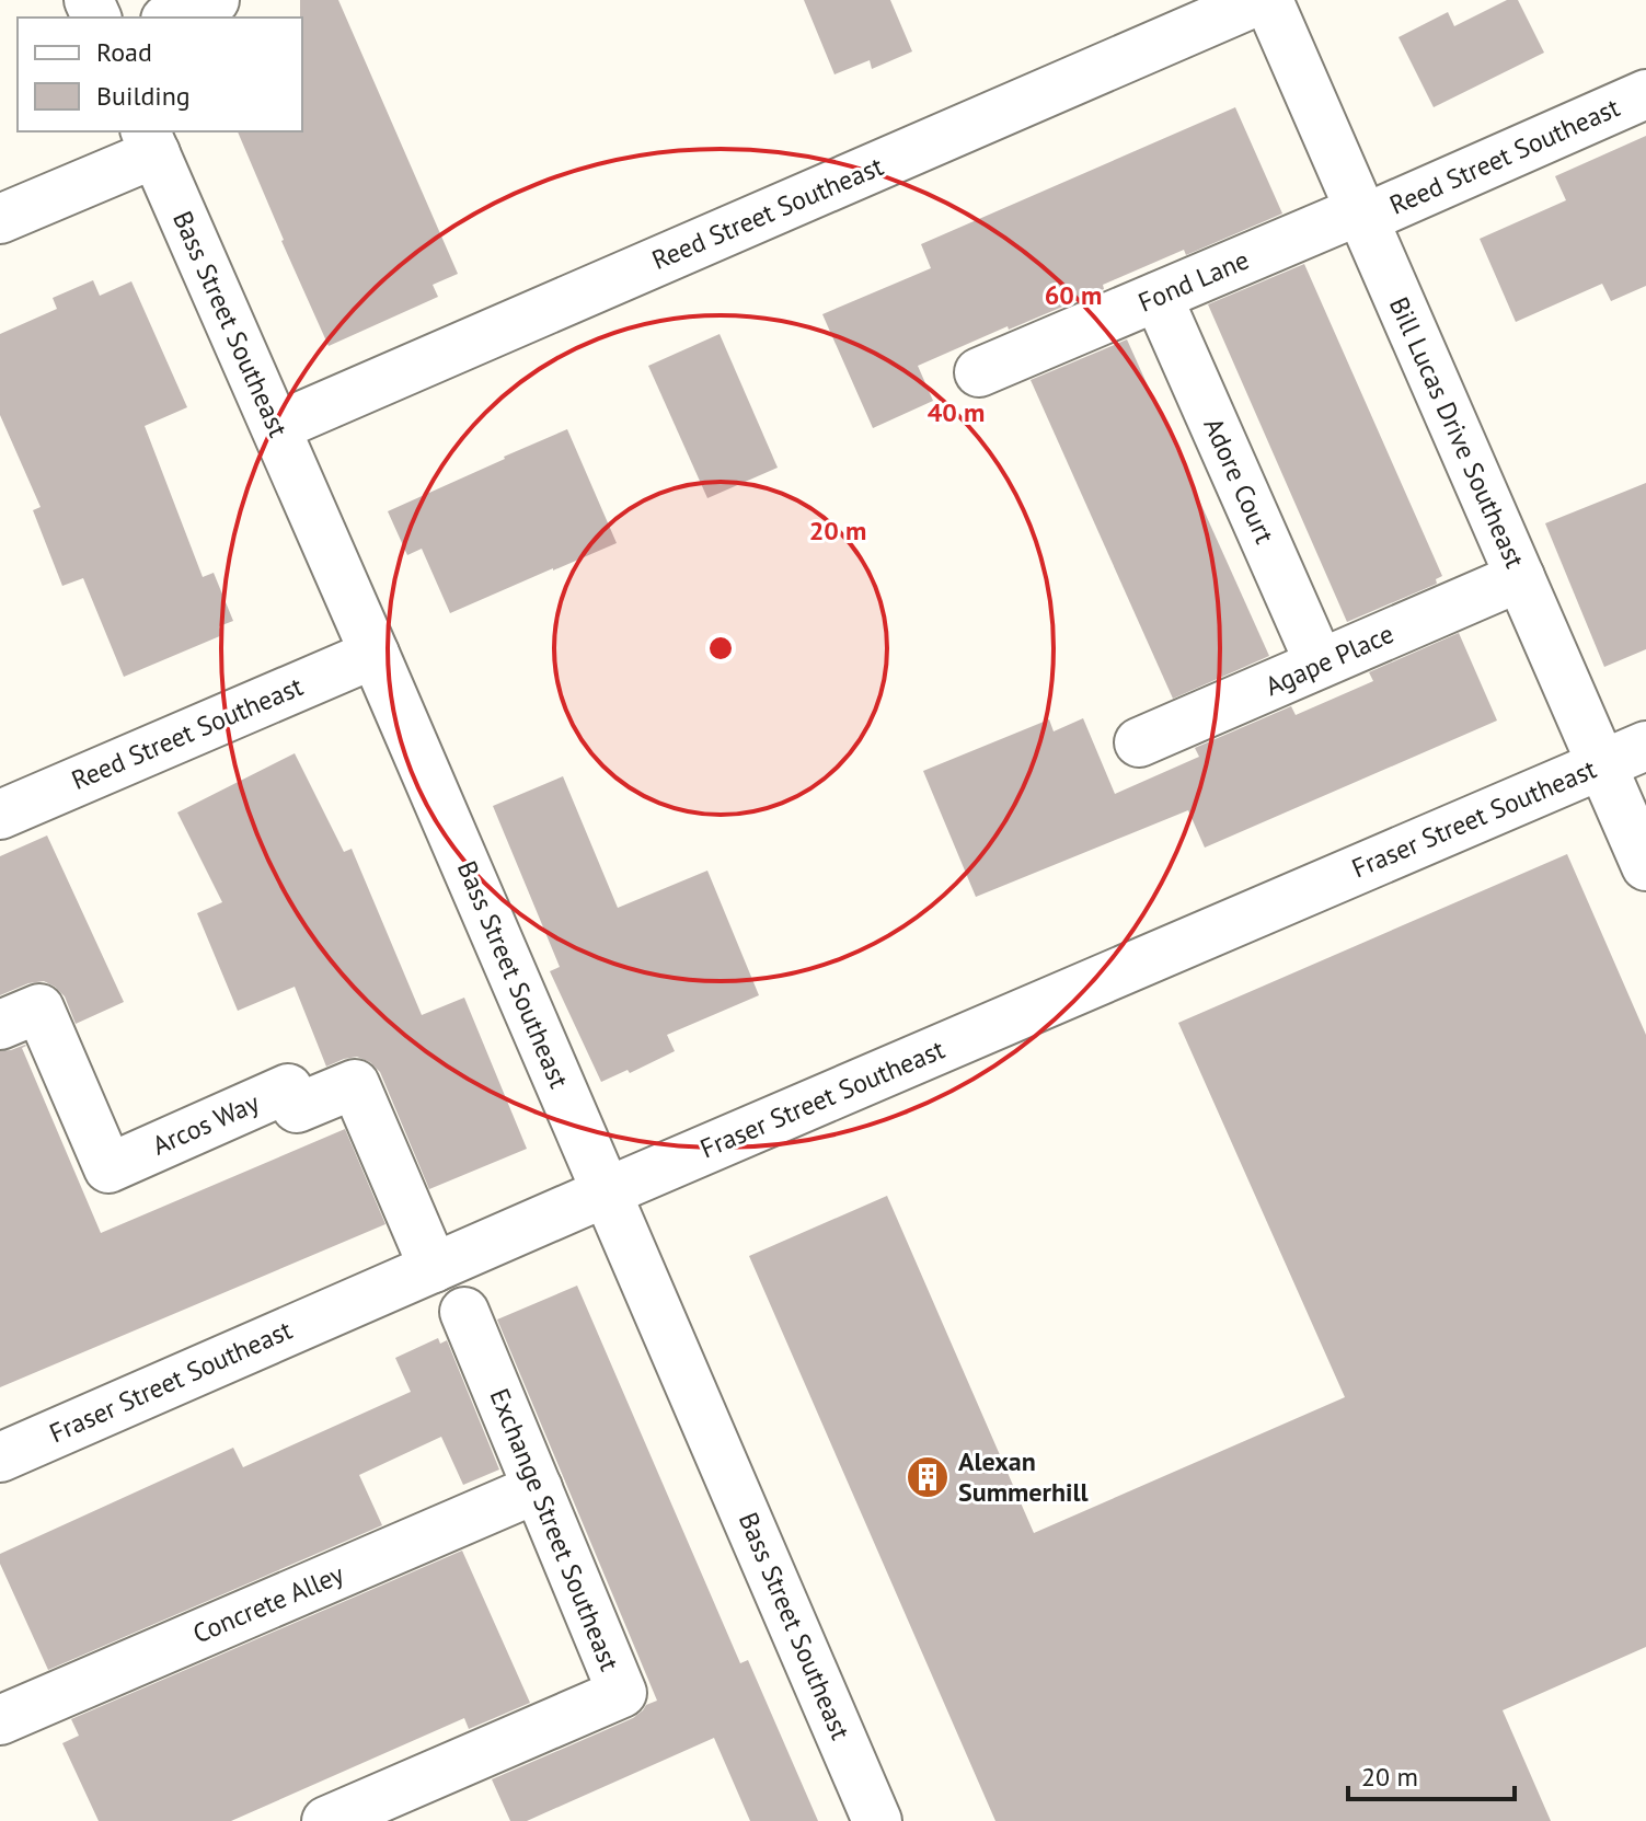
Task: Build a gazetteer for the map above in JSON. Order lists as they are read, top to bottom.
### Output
{
  "streets": {
    "street": [
      "Reed Street Southeast",
      "Fond Lane",
      "Bass Street Southeast",
      "Bill Lucas Drive Southeast",
      "Adore Court",
      "Agape Place",
      "Fraser Street Southeast",
      "Arcos Way",
      "Exchange Street Southeast",
      "Concrete Alley"
    ]
  },
  "crossings": [
    ["Reed Street Southeast", "Fond Lane"],
    ["Reed Street Southeast", "Bass Street Southeast"],
    ["Reed Street Southeast", "Bill Lucas Drive Southeast"],
    ["Fond Lane", "Bill Lucas Drive Southeast"],
    ["Fond Lane", "Adore Court"],
    ["Bass Street Southeast", "Fraser Street Southeast"],
    ["Bill Lucas Drive Southeast", "Agape Place"],
    ["Bill Lucas Drive Southeast", "Fraser Street Southeast"],
    ["Adore Court", "Agape Place"],
    ["Fraser Street Southeast", "Arcos Way"],
    ["Exchange Street Southeast", "Concrete Alley"]
  ],
  "places": {
    "building": ["Alexan Summerhill"]
  },
  "legend": ["Road", "Building"],
  "scale_bar": "20 m",
  "rings": ["60 m", "40 m", "20 m"]
}
